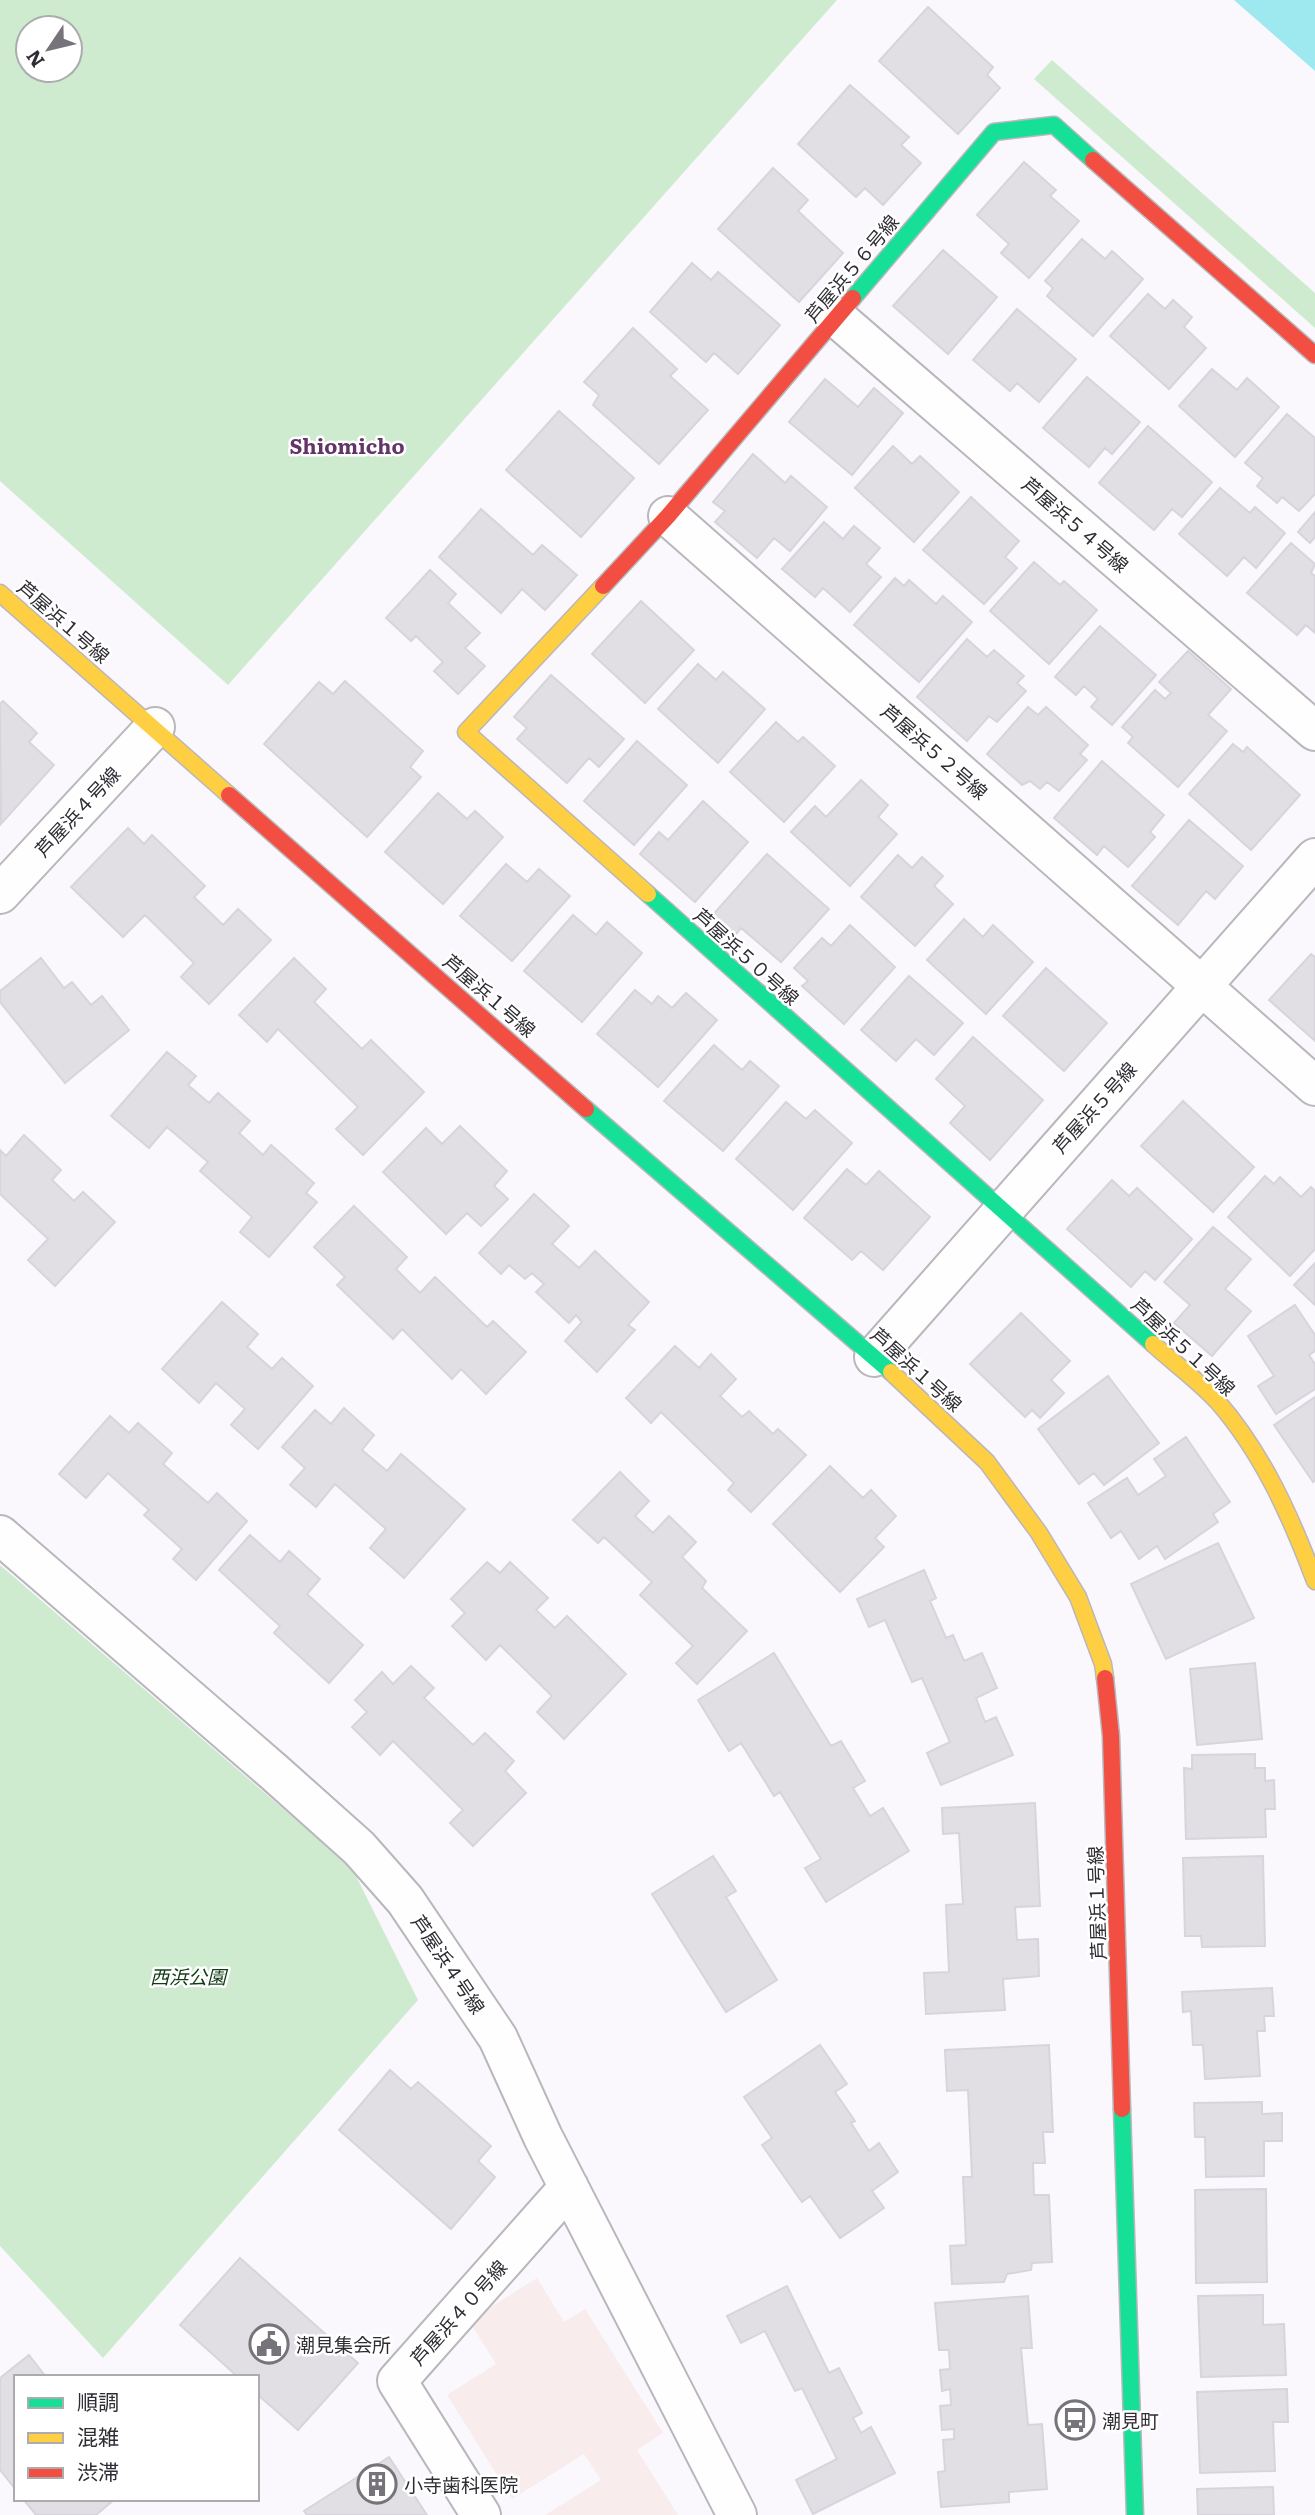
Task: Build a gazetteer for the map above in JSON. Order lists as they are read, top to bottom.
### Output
{
  "streets": {
    "street": [
      "芦屋浜５６号線",
      "芦屋浜５４号線",
      "芦屋浜１号線",
      "芦屋浜５２号線",
      "芦屋浜４号線",
      "芦屋浜５０号線",
      "芦屋浜５号線",
      "芦屋浜５１号線",
      "芦屋浜４０号線"
    ]
  },
  "crossings": [
    ["芦屋浜５６号線", "芦屋浜５４号線"],
    ["芦屋浜５６号線", "芦屋浜５２号線"],
    ["芦屋浜５６号線", "芦屋浜５０号線"],
    ["芦屋浜１号線", "芦屋浜４号線"],
    ["芦屋浜１号線", "芦屋浜５号線"],
    ["芦屋浜５２号線", "芦屋浜５号線"],
    ["芦屋浜４号線", "芦屋浜４０号線"],
    ["芦屋浜５０号線", "芦屋浜５号線"],
    ["芦屋浜５０号線", "芦屋浜５１号線"],
    ["芦屋浜５号線", "芦屋浜５１号線"]
  ],
  "districts": ["Shiomicho"],
  "parks": ["西浜公園"],
  "places": {
    "public building": ["潮見集会所"],
    "bus stop": ["潮見町"],
    "building": ["小寺歯科医院"]
  },
  "legend": ["順調", "混雑", "渋滞"],
  "north": "bottom left"
}
